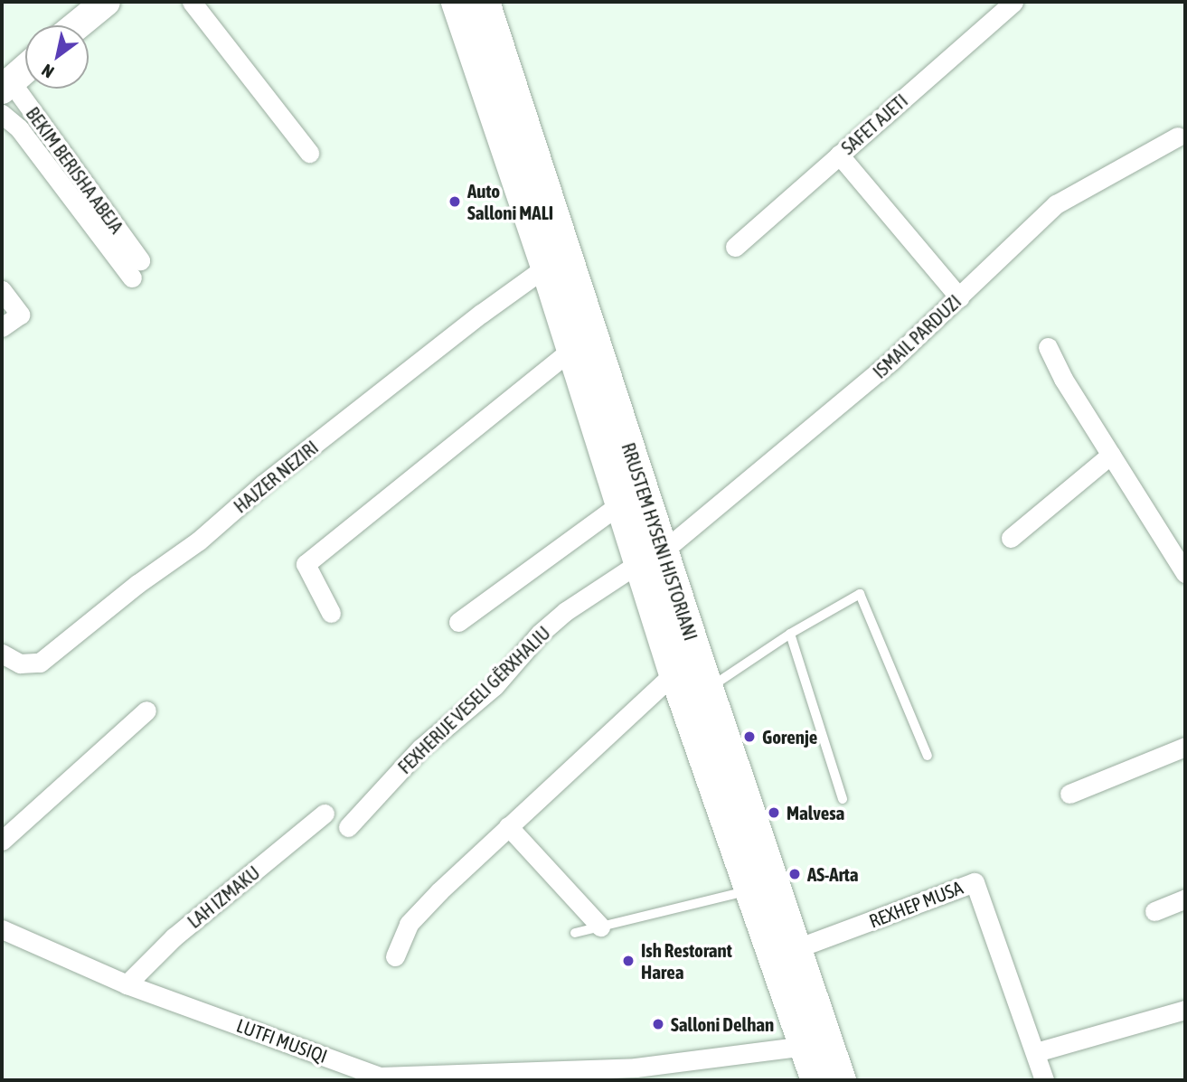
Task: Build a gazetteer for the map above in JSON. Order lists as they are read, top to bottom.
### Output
{
  "streets": {
    "main road": ["RRUSTEM HYSENI HISTORIANI"],
    "street": [
      "SAFET AJETI",
      "BEKIM BERISHA ABEJA",
      "ISMAIL PARDUZI",
      "HAJZER NEZIRI",
      "FEXHERIJE VESELI GËRXHALIU",
      "LAH IZMAKU",
      "REXHEP MUSA",
      "LUTFI MUSIQI"
    ]
  },
  "crossings": [
    ["ISMAIL PARDUZI", "RRUSTEM HYSENI HISTORIANI"],
    ["ISMAIL PARDUZI", "FEXHERIJE VESELI GËRXHALIU"],
    ["HAJZER NEZIRI", "RRUSTEM HYSENI HISTORIANI"],
    ["RRUSTEM HYSENI HISTORIANI", "FEXHERIJE VESELI GËRXHALIU"],
    ["RRUSTEM HYSENI HISTORIANI", "REXHEP MUSA"],
    ["RRUSTEM HYSENI HISTORIANI", "LUTFI MUSIQI"],
    ["LAH IZMAKU", "LUTFI MUSIQI"]
  ],
  "places": [
    "Auto Salloni MALI",
    "Gorenje",
    "Malvesa",
    "AS-Arta",
    "Ish Restorant Harea",
    "Salloni Delhan"
  ],
  "north": "bottom left"
}
